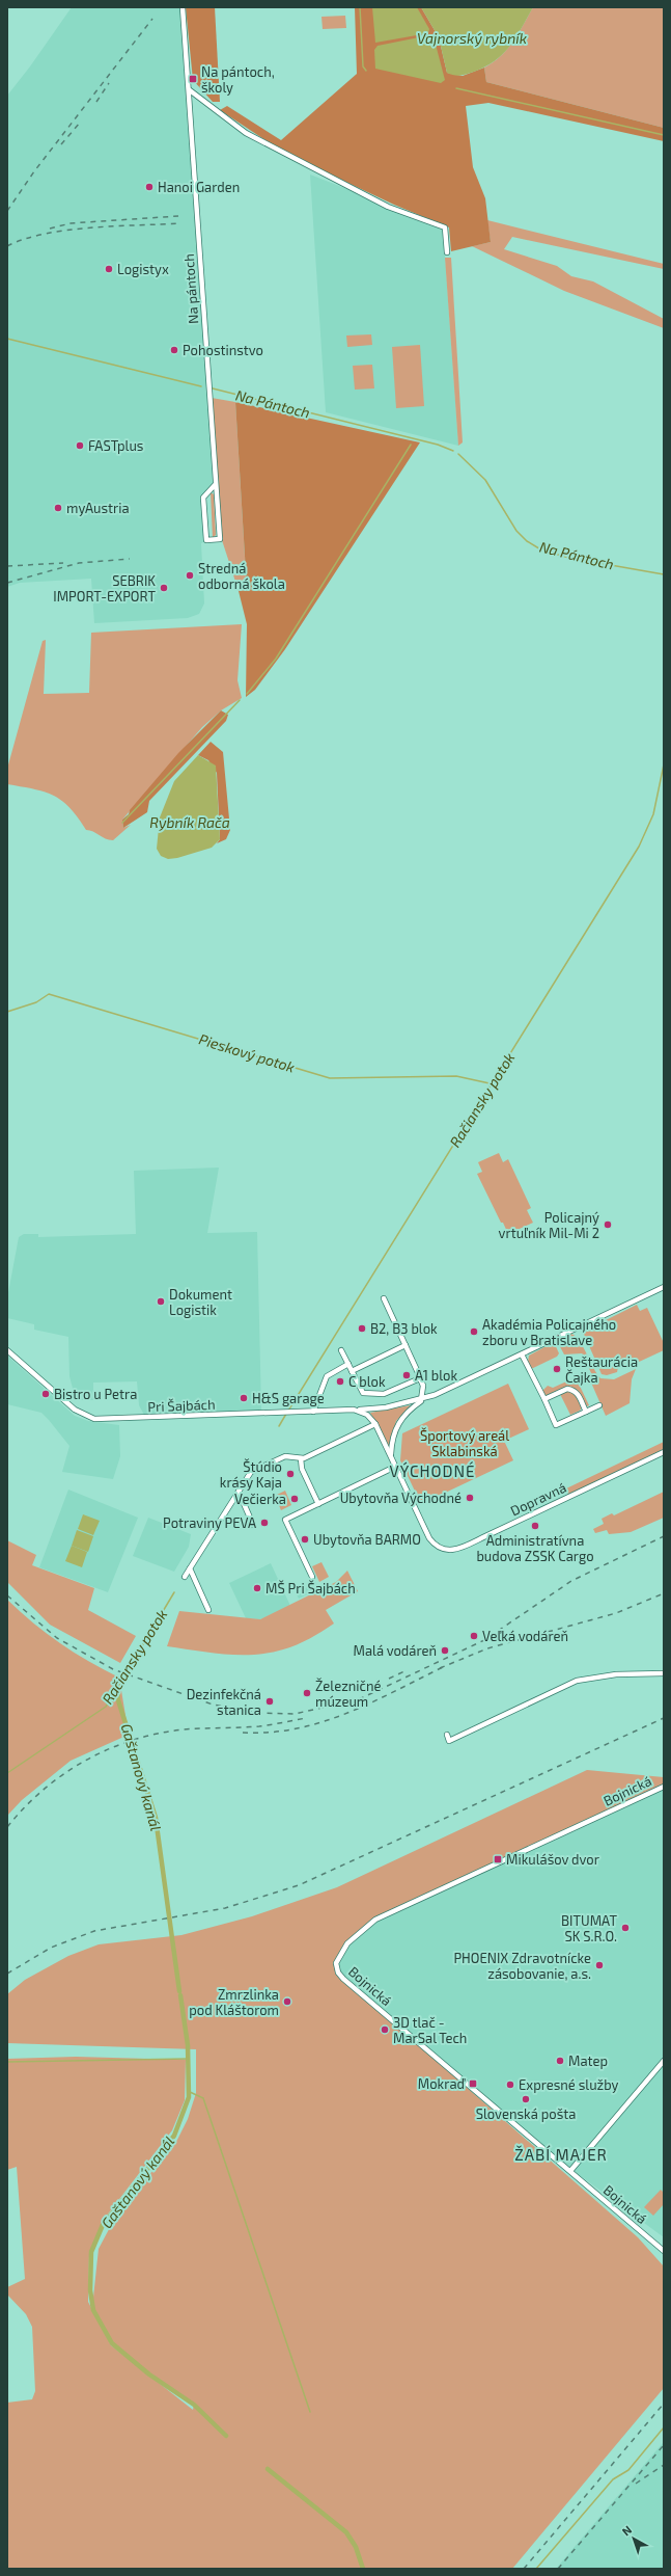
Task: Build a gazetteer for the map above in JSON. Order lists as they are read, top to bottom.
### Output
{
  "streets": {
    "street": [
      "Na pántoch",
      "Pri Šajbách",
      "Dopravná",
      "Bojnická"
    ]
  },
  "districts": ["VÝCHODNÉ", "ŽABÍ MAJER"],
  "water": [
    "Vajnorský rybník",
    "Na Pántoch",
    "Rybník Rača",
    "Pieskový potok",
    "Račiansky potok",
    "Gaštanový kanál"
  ],
  "parks": ["Športový areál Sklabinská"],
  "places": {
    "transit": ["Na pántoch, školy", "Mikulášov dvor", "Mokraď"],
    "other": [
      "Hanoi Garden",
      "Logistyx",
      "Pohostinstvo",
      "FASTplus",
      "myAustria",
      "Stredná odborná škola",
      "SEBRIK IMPORT-EXPORT",
      "Policajný vrtuľník Mil-Mi 2",
      "Dokument Logistik",
      "B2, B3 blok",
      "Akadémia Policajného zboru v Bratislave",
      "Reštaurácia Čajka",
      "A1 blok",
      "C blok",
      "Bistro u Petra",
      "H&S garage",
      "Štúdio krásy Kaja",
      "Ubytovňa Východné",
      "Večierka",
      "Potraviny PEVA",
      "Administratívna budova ZSSK Cargo",
      "Ubytovňa BARMO",
      "MŠ Pri Šajbách",
      "Veľká vodáreň",
      "Malá vodáreň",
      "Železničné múzeum",
      "Dezinfekčná stanica",
      "BITUMAT SK S.R.O.",
      "PHOENIX Zdravotnícke zásobovanie, a.s.",
      "Zmrzlinka pod Kláštorom",
      "3D tlač - MarSal Tech",
      "Matep",
      "Expresné služby",
      "Slovenská pošta"
    ]
  },
  "north": "top left"
}
